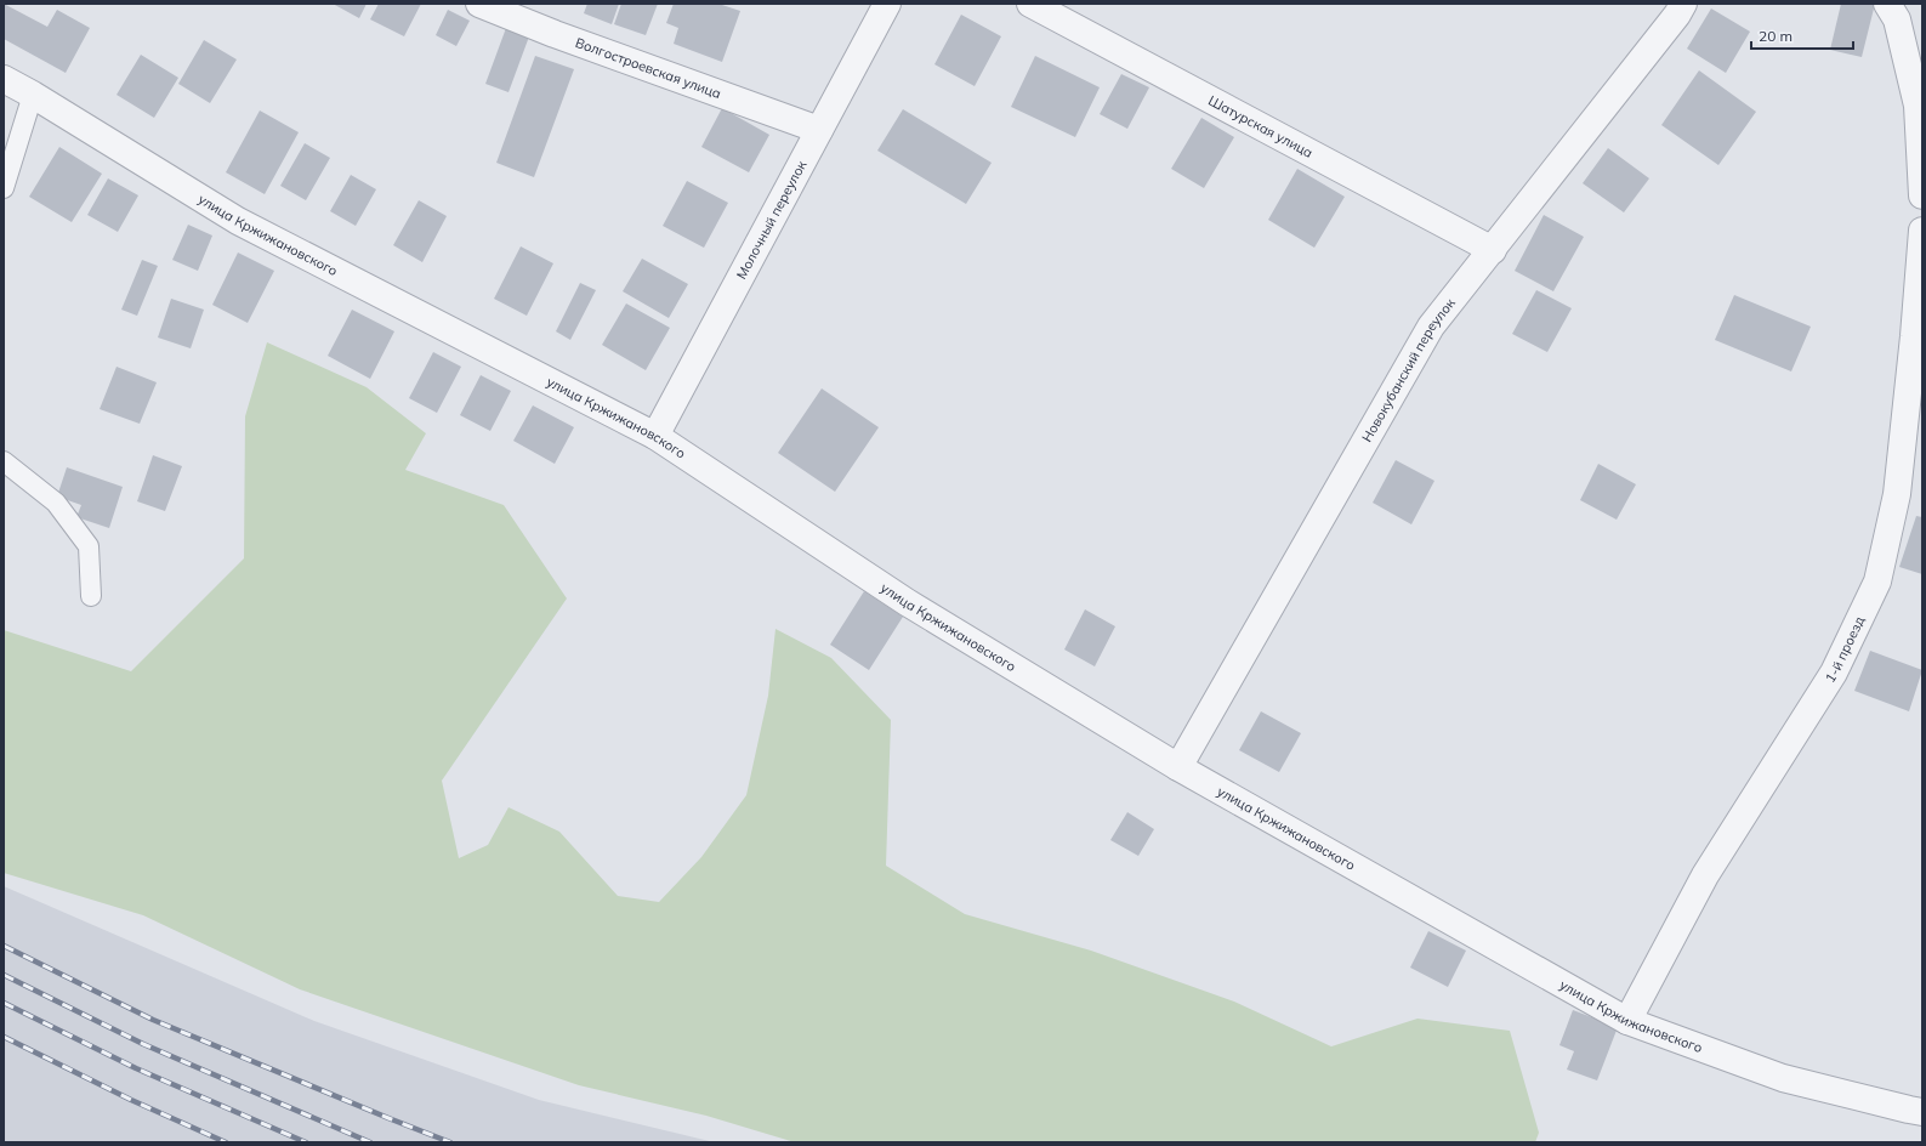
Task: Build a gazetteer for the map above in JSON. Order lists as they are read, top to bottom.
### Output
{
  "streets": {
    "street": [
      "Волгостроевская улица",
      "Шатурская улица",
      "Молочный переулок",
      "улица Кржижановского",
      "Новокубанский переулок",
      "1-й проезд"
    ]
  },
  "crossings": [
    ["Волгостроевская улица", "Молочный переулок"],
    ["Шатурская улица", "Новокубанский переулок"],
    ["Молочный переулок", "улица Кржижановского"],
    ["улица Кржижановского", "Новокубанский переулок"],
    ["улица Кржижановского", "1-й проезд"]
  ],
  "scale_bar": "20 m"
}
